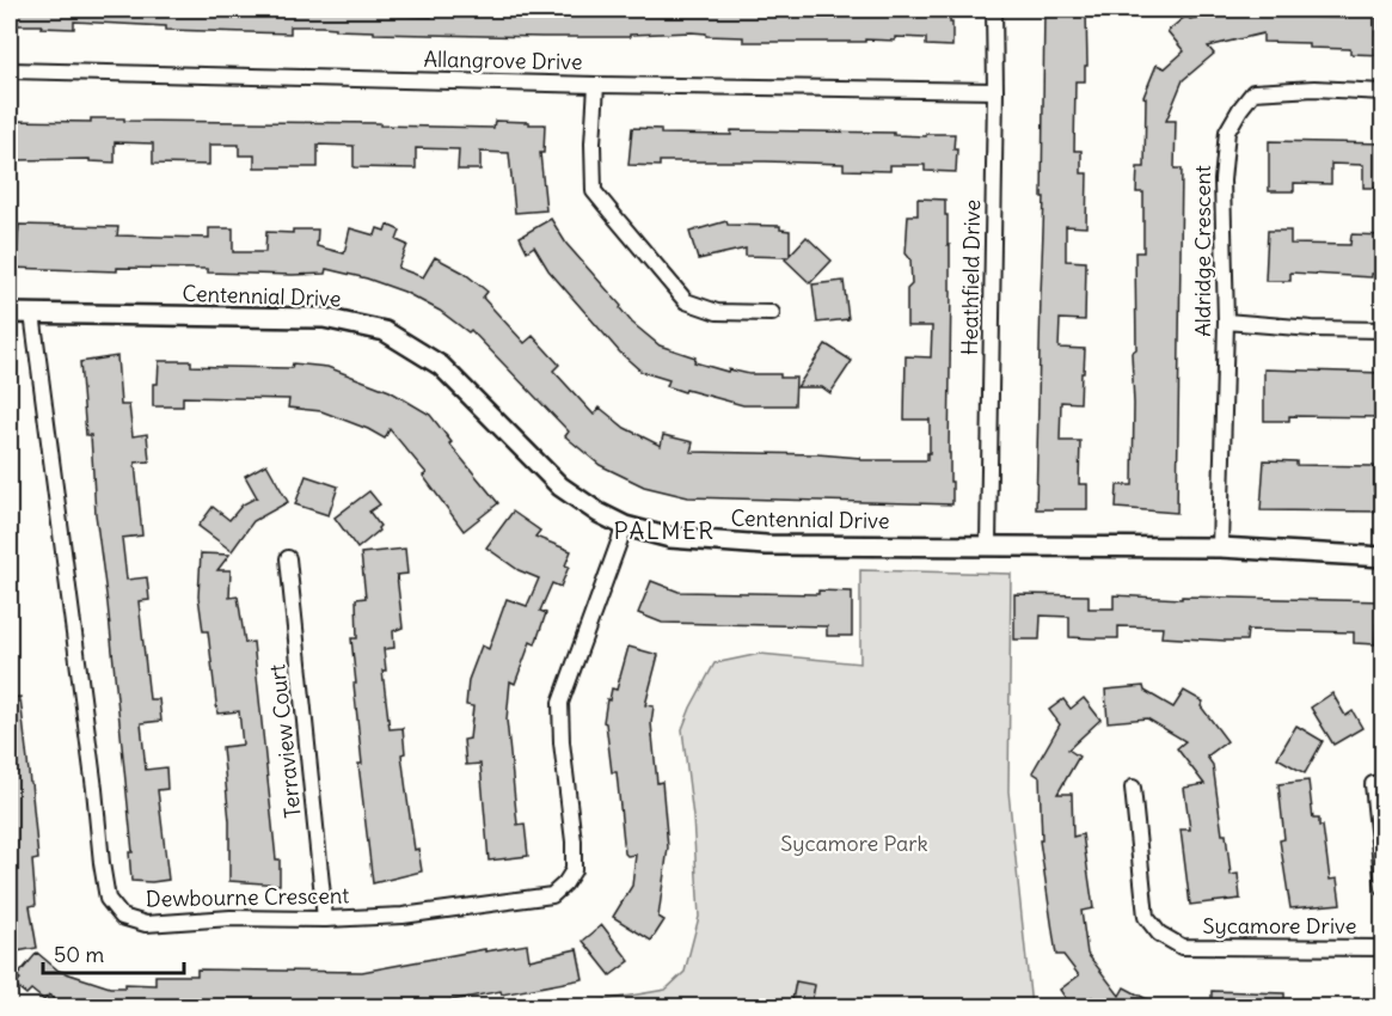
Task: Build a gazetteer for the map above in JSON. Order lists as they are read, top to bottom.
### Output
{
  "streets": {
    "street": [
      "Allangrove Drive",
      "Aldridge Crescent",
      "Heathfield Drive",
      "Centennial Drive",
      "Terraview Court",
      "Dewbourne Crescent",
      "Sycamore Drive"
    ]
  },
  "crossings": [
    ["Allangrove Drive", "Heathfield Drive"],
    ["Aldridge Crescent", "Centennial Drive"],
    ["Heathfield Drive", "Centennial Drive"],
    ["Centennial Drive", "Dewbourne Crescent"],
    ["Terraview Court", "Dewbourne Crescent"]
  ],
  "districts": ["PALMER"],
  "parks": ["Sycamore Park"],
  "scale_bar": "50 m"
}
